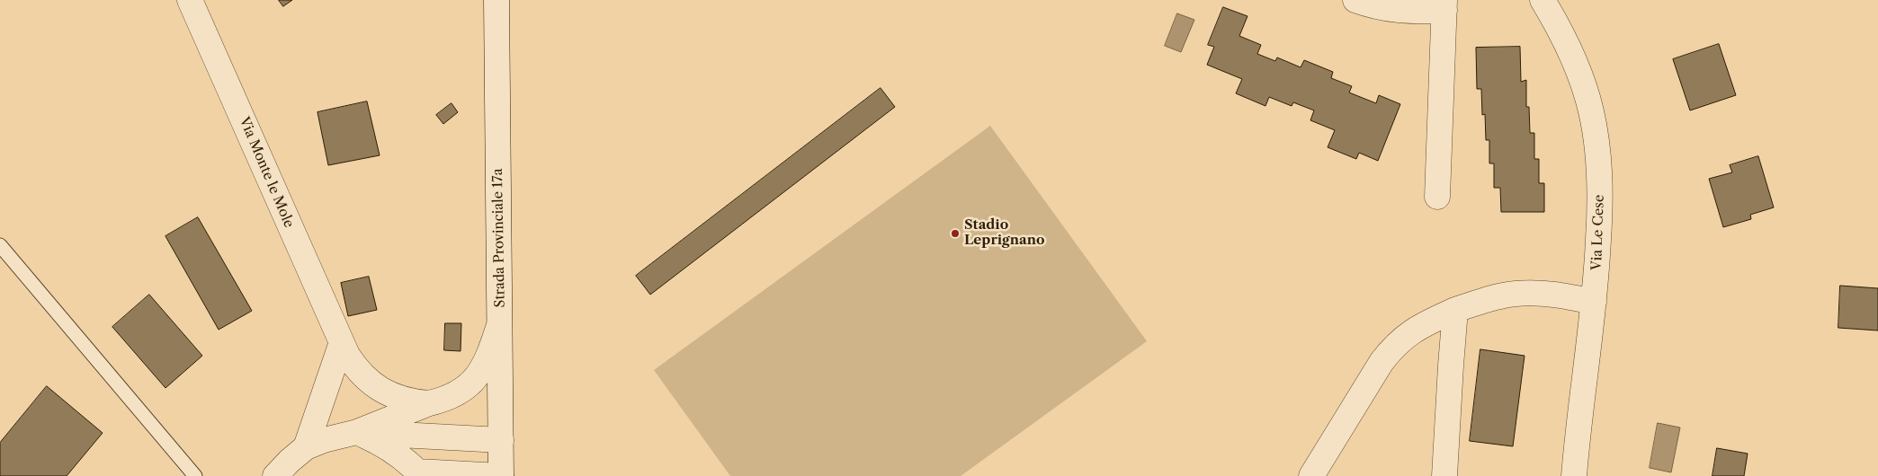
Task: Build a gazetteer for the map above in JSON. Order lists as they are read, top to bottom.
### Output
{
  "streets": {
    "street": ["Via Monte le Mole", "Via Le Cese", "Strada Provinciale 17a"]
  },
  "places": ["Stadio Leprignano"]
}
